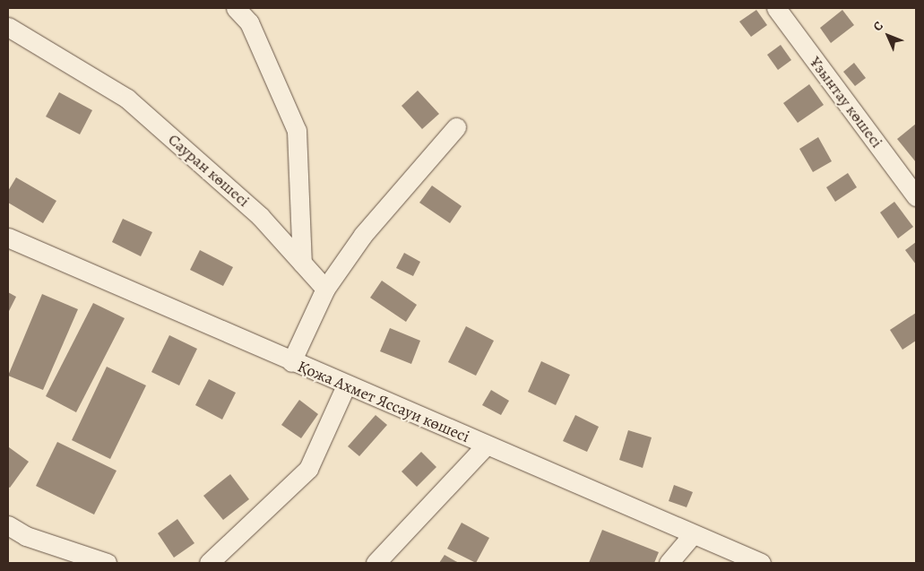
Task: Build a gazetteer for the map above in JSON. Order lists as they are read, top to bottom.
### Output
{
  "streets": {
    "street": ["Ұзынтау көшесі", "Сауран көшесі", "Қожа Ахмет Яссауи көшесі"]
  },
  "north": "top left"
}
